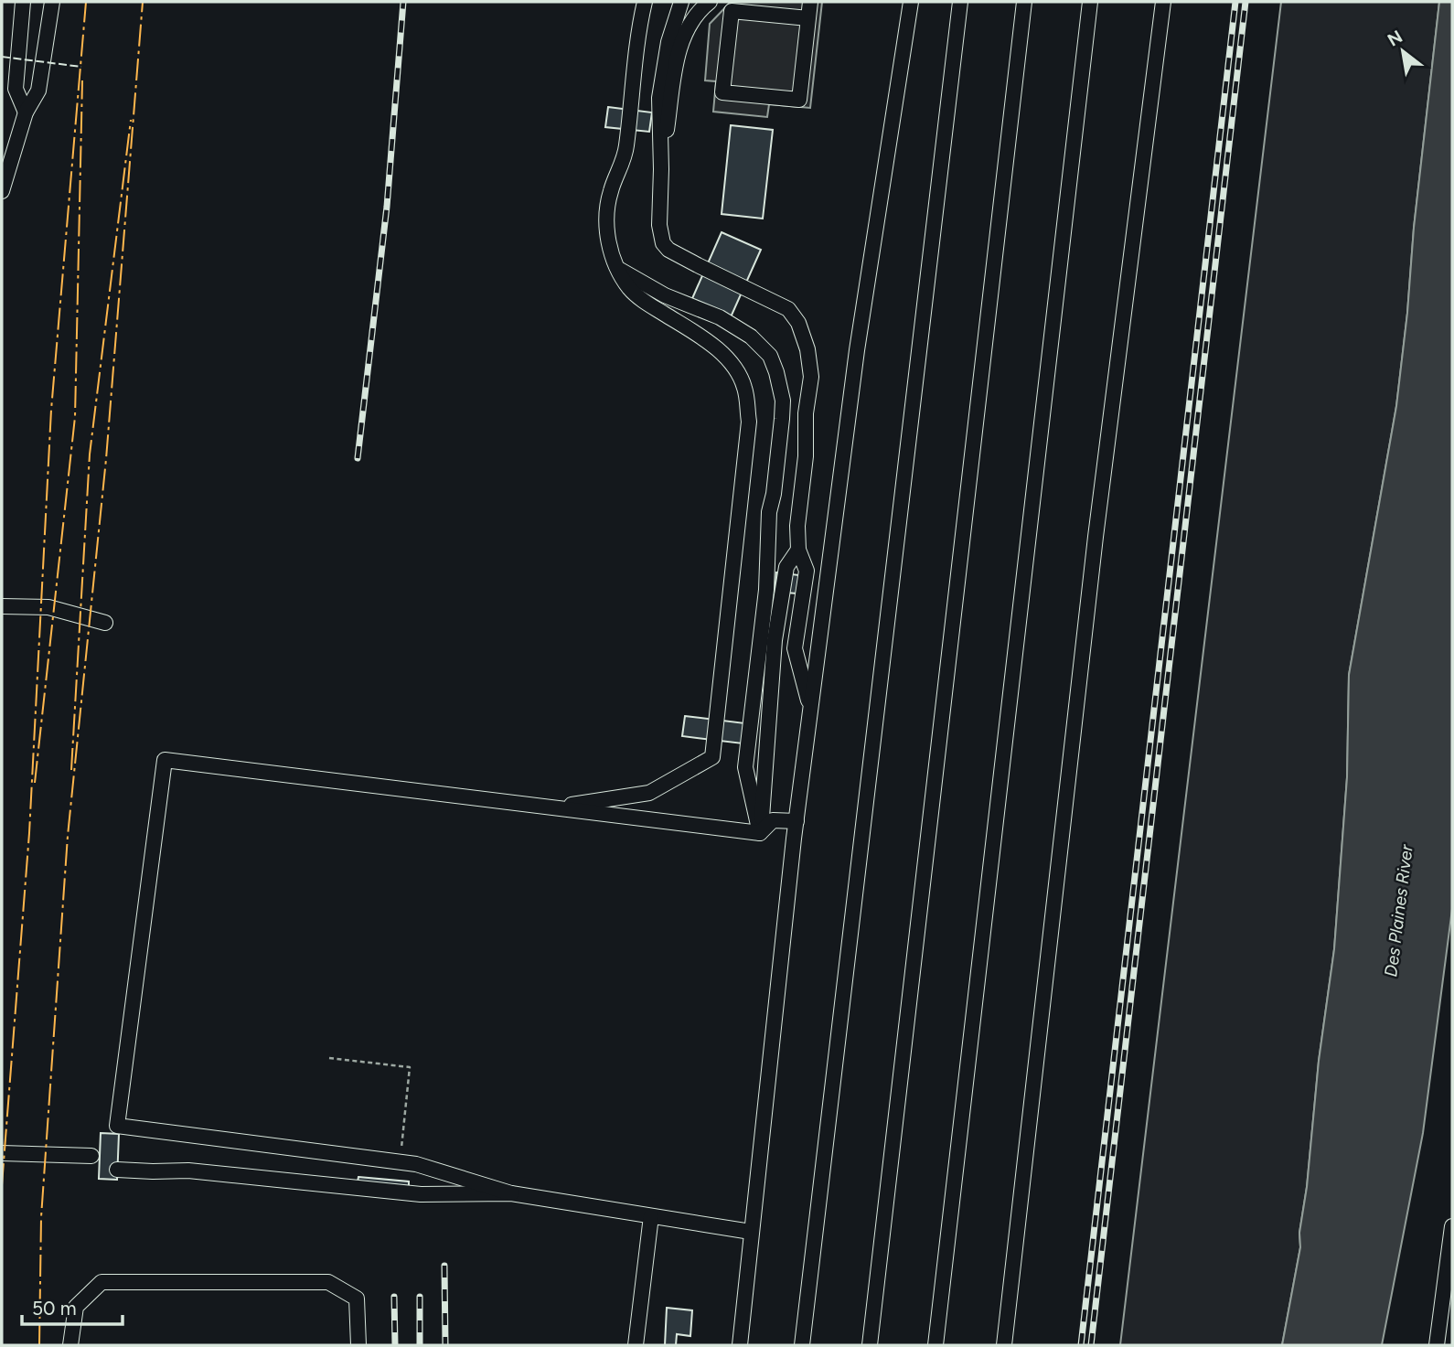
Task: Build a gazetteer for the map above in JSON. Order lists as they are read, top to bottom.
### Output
{
  "water": ["Des Plaines River"],
  "scale_bar": "50 m",
  "north": "top left"
}
